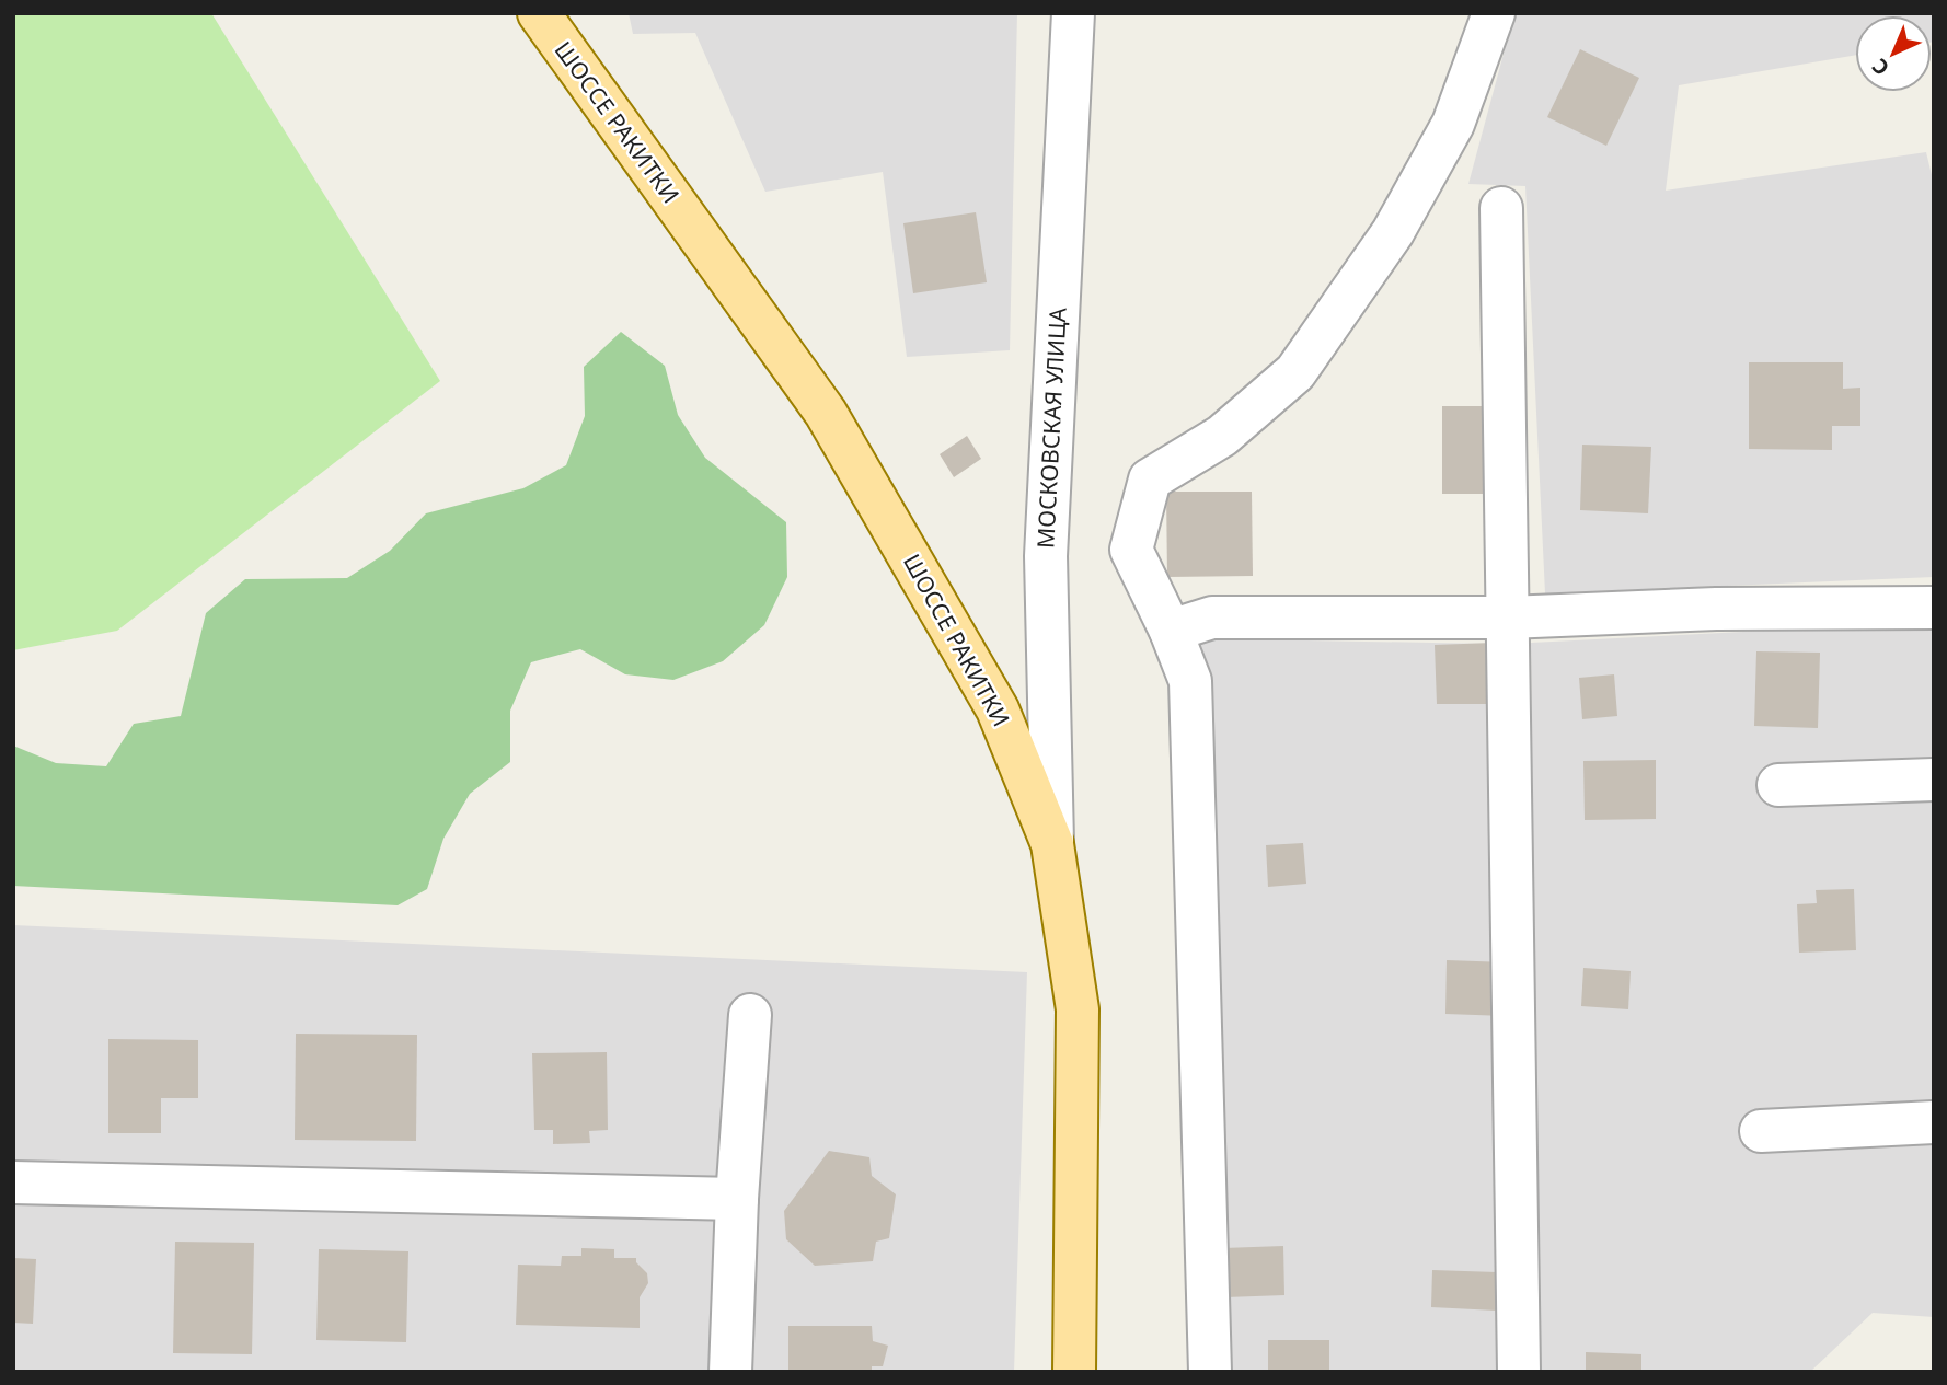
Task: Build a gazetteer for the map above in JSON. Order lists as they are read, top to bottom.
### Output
{
  "streets": {
    "main road": ["ШОССЕ РАКИТКИ"],
    "street": ["МОСКОВСКАЯ УЛИЦА"]
  },
  "crossings": [
    ["ШОССЕ РАКИТКИ", "МОСКОВСКАЯ УЛИЦА"]
  ],
  "north": "bottom left"
}
